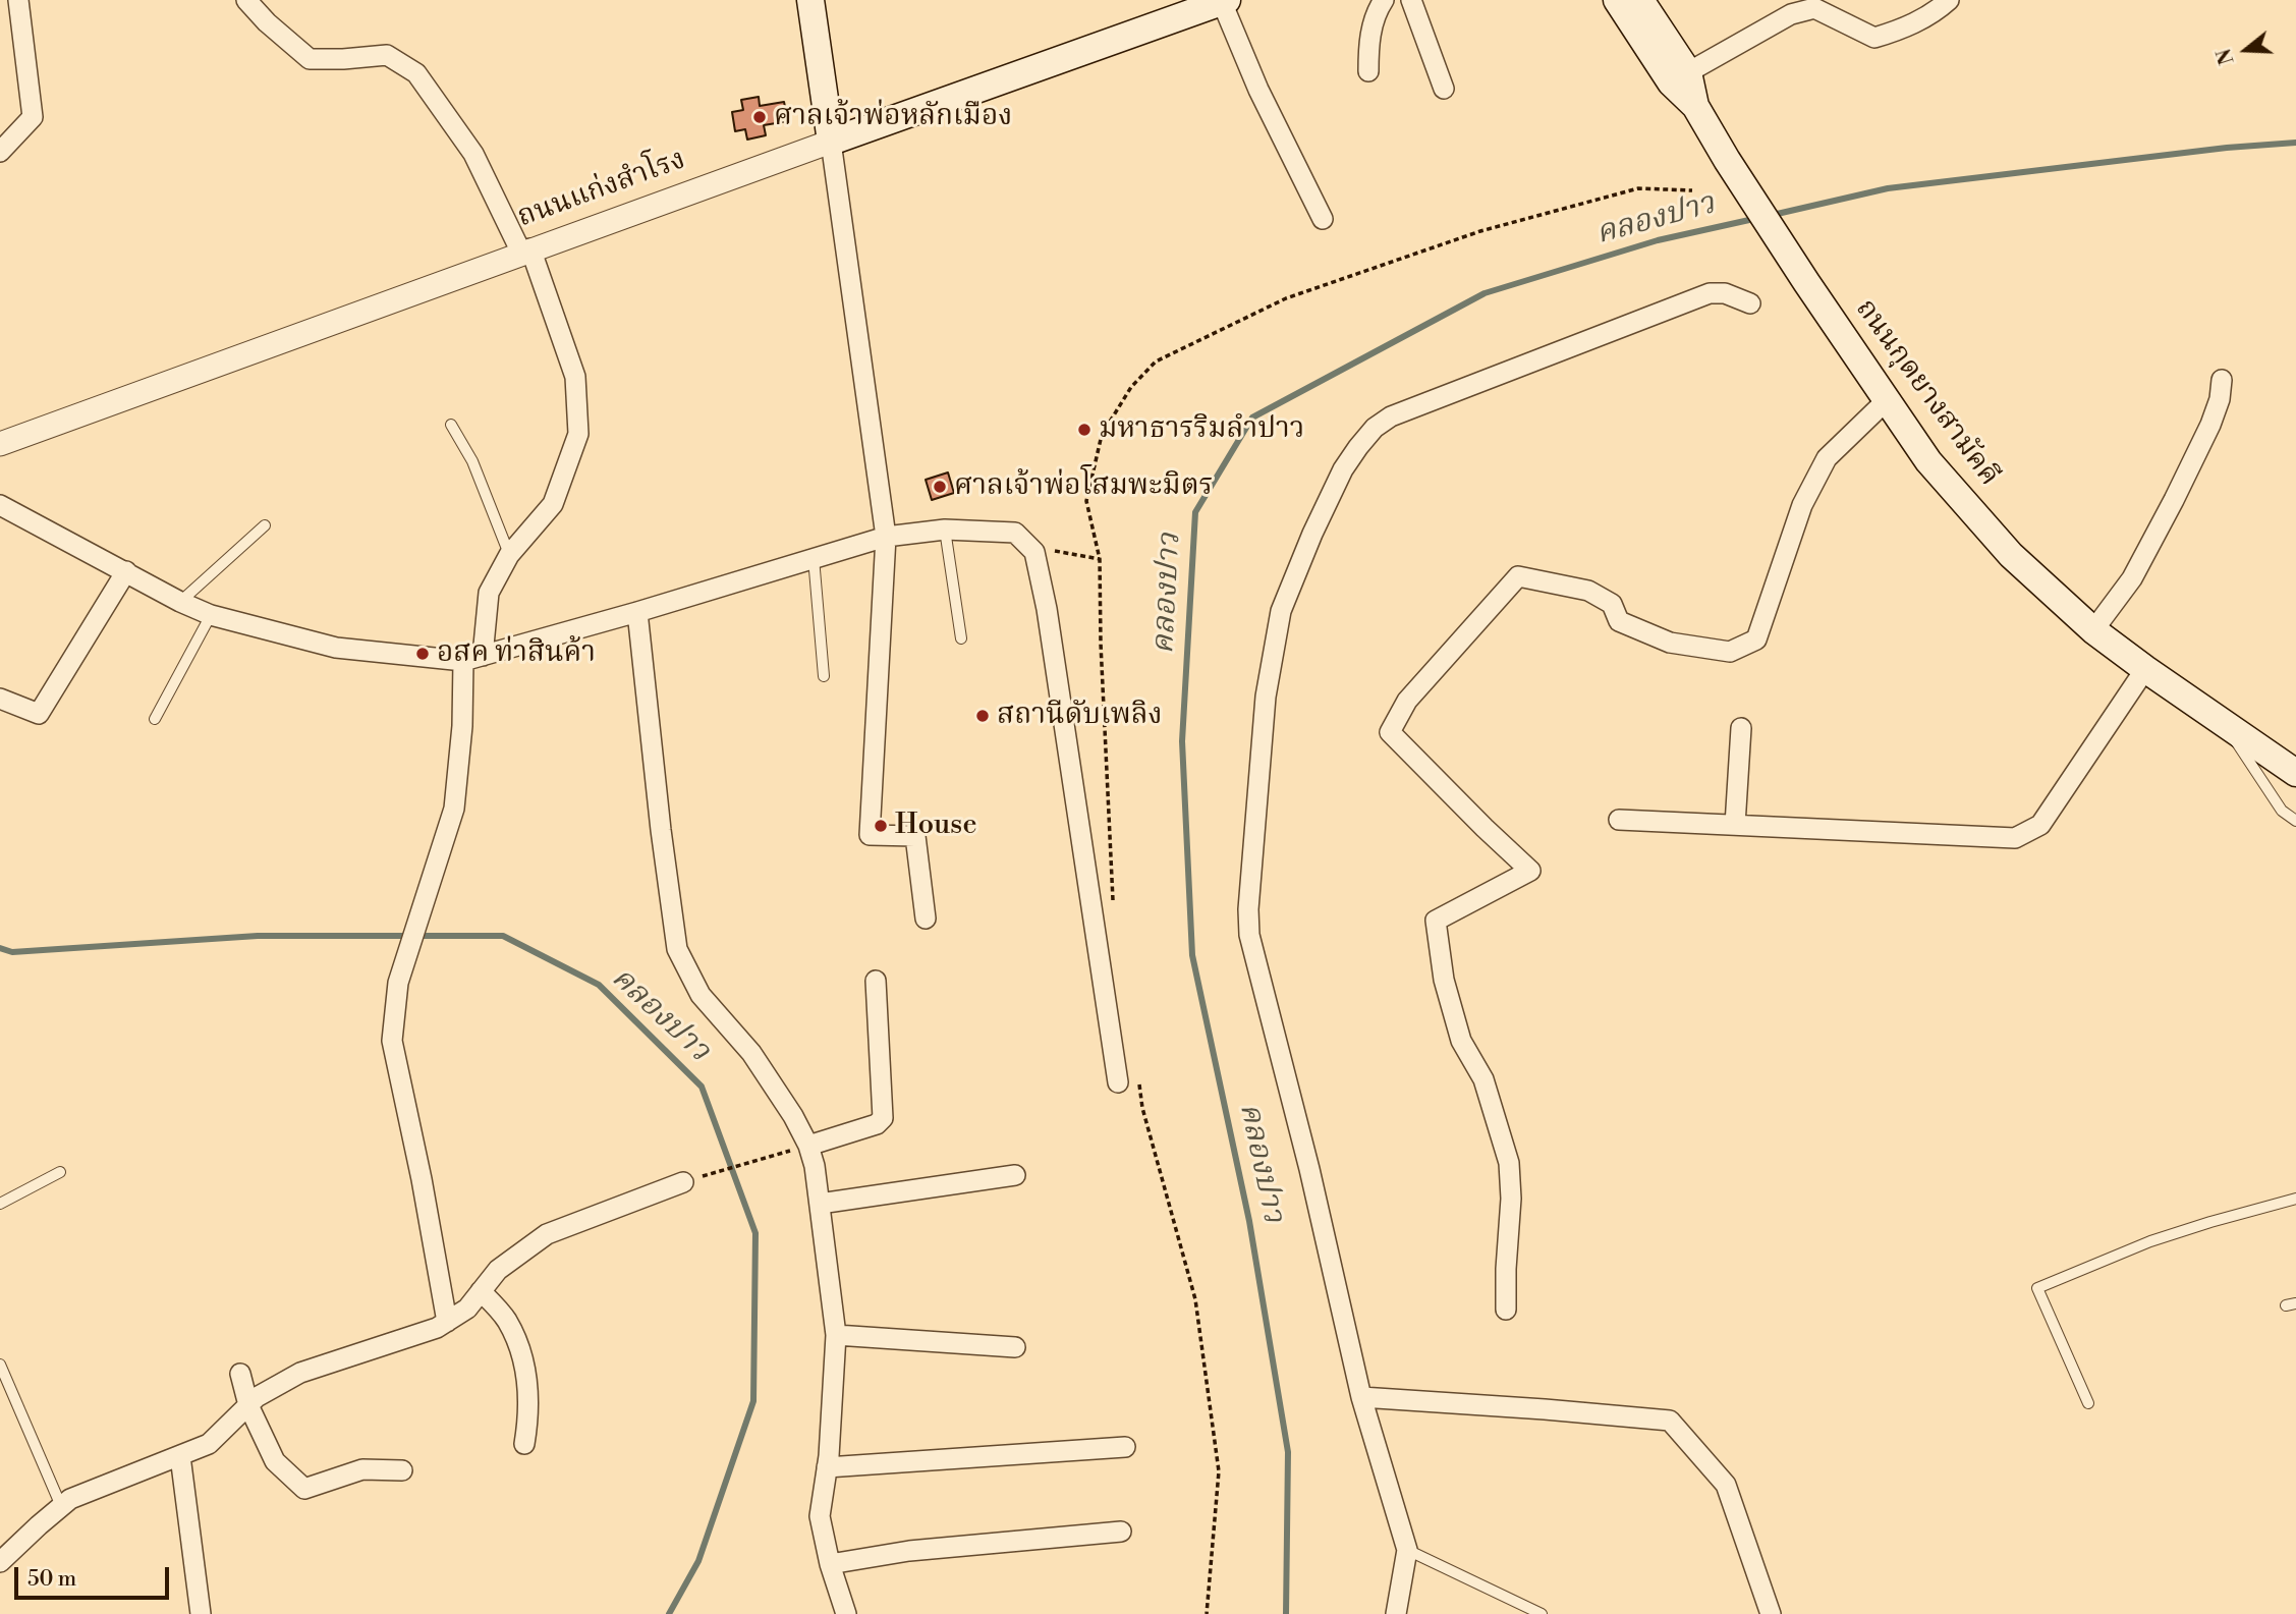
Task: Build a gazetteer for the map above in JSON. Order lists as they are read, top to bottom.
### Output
{
  "streets": {
    "main road": ["ถนนแก่งสำโรง", "ถนนกุดยางสามัคคี"]
  },
  "water": ["คลองปาว"],
  "places": [
    "ศาลเจ้าพ่อหลักเมือง",
    "มหาธารริมลำปาว",
    "ศาลเจ้าพ่อโสมพะมิตร",
    "อสค ท่าสินค้า",
    "สถานีดับเพลิง",
    "House"
  ],
  "scale_bar": "50 m",
  "north": "left"
}
